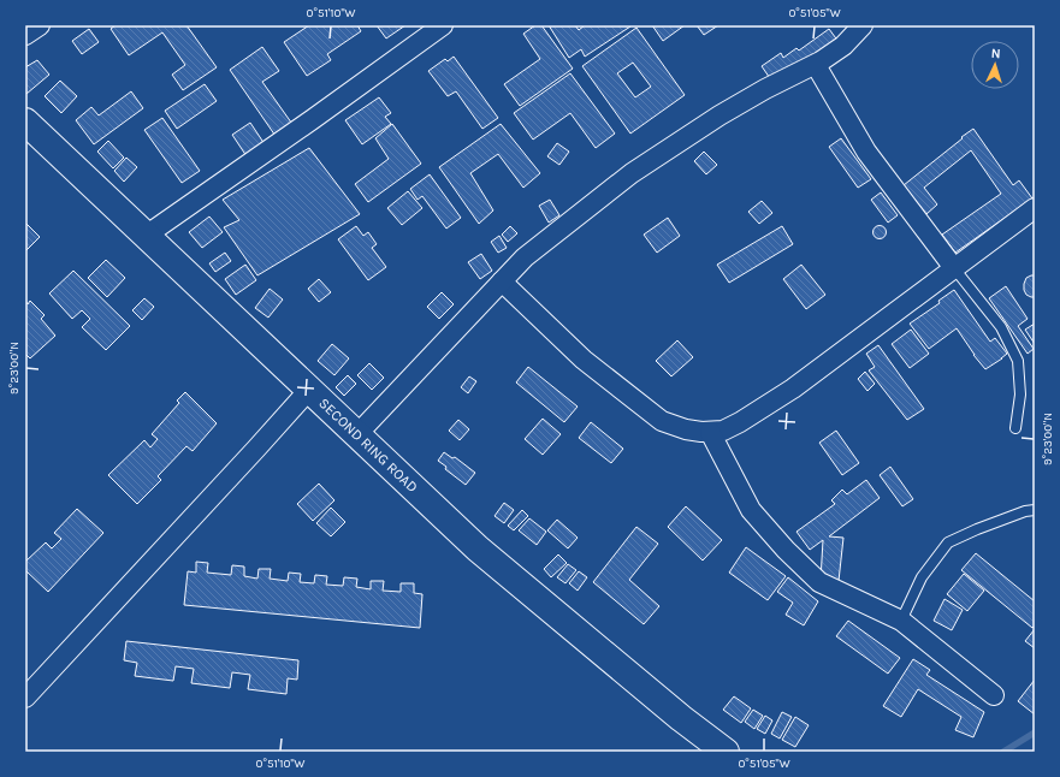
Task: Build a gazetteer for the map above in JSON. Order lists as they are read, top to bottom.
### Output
{
  "streets": {
    "main road": ["SECOND RING ROAD"]
  },
  "north": "top",
  "coordinates": ["0°51'10\"W", "0°51'05\"W", "9°23'00\"N"]
}
